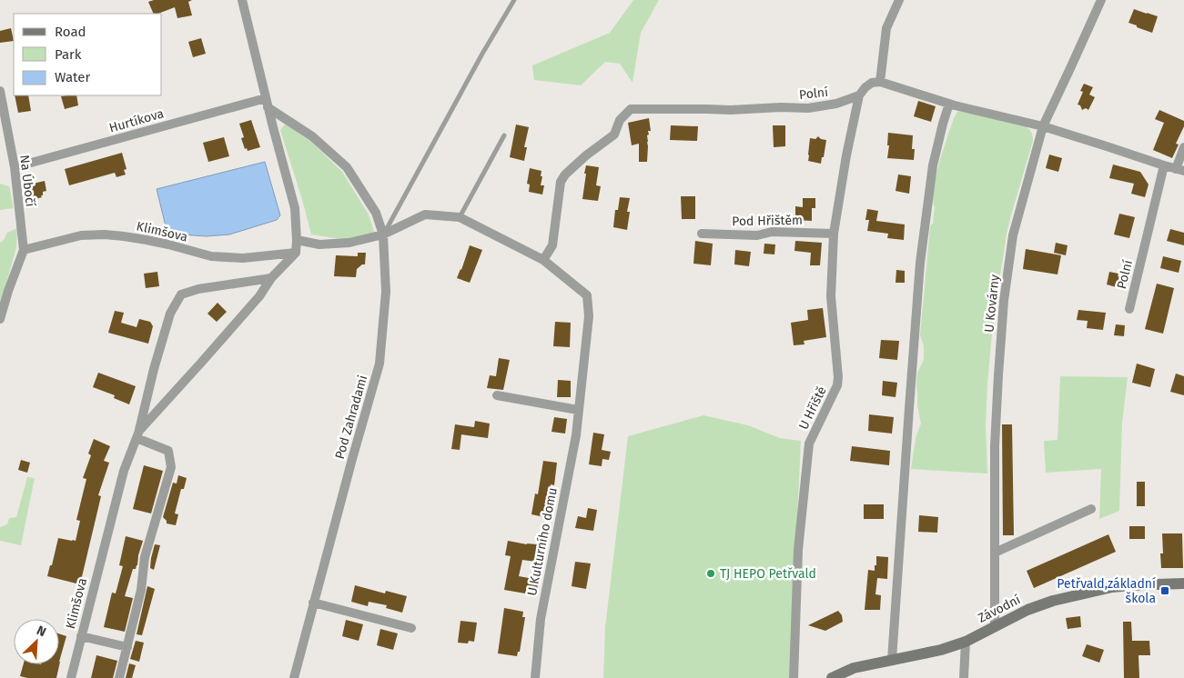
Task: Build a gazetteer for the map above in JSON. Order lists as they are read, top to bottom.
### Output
{
  "streets": {
    "street": [
      "Polní",
      "Hurtíkova",
      "Na Úbočí",
      "Pod Hřištěm",
      "Klimšova",
      "U Kovárny",
      "U Hřiště",
      "Pod Zahradami",
      "U Kulturního domu",
      "Závodní"
    ]
  },
  "crossings": [
    ["Polní", "U Hřiště"],
    ["Polní", "U Kulturního domu"],
    ["Hurtíkova", "Na Úbočí"],
    ["Hurtíkova", "Pod Zahradami"],
    ["Na Úbočí", "Klimšova"],
    ["Pod Hřištěm", "U Hřiště"],
    ["U Kovárny", "Závodní"],
    ["Pod Zahradami", "U Kulturního domu"]
  ],
  "places": {
    "other": ["TJ HEPO Petřvald"],
    "transit": ["Petřvald,základní škola"]
  },
  "legend": ["Road", "Park", "Water"],
  "north": "top right"
}
